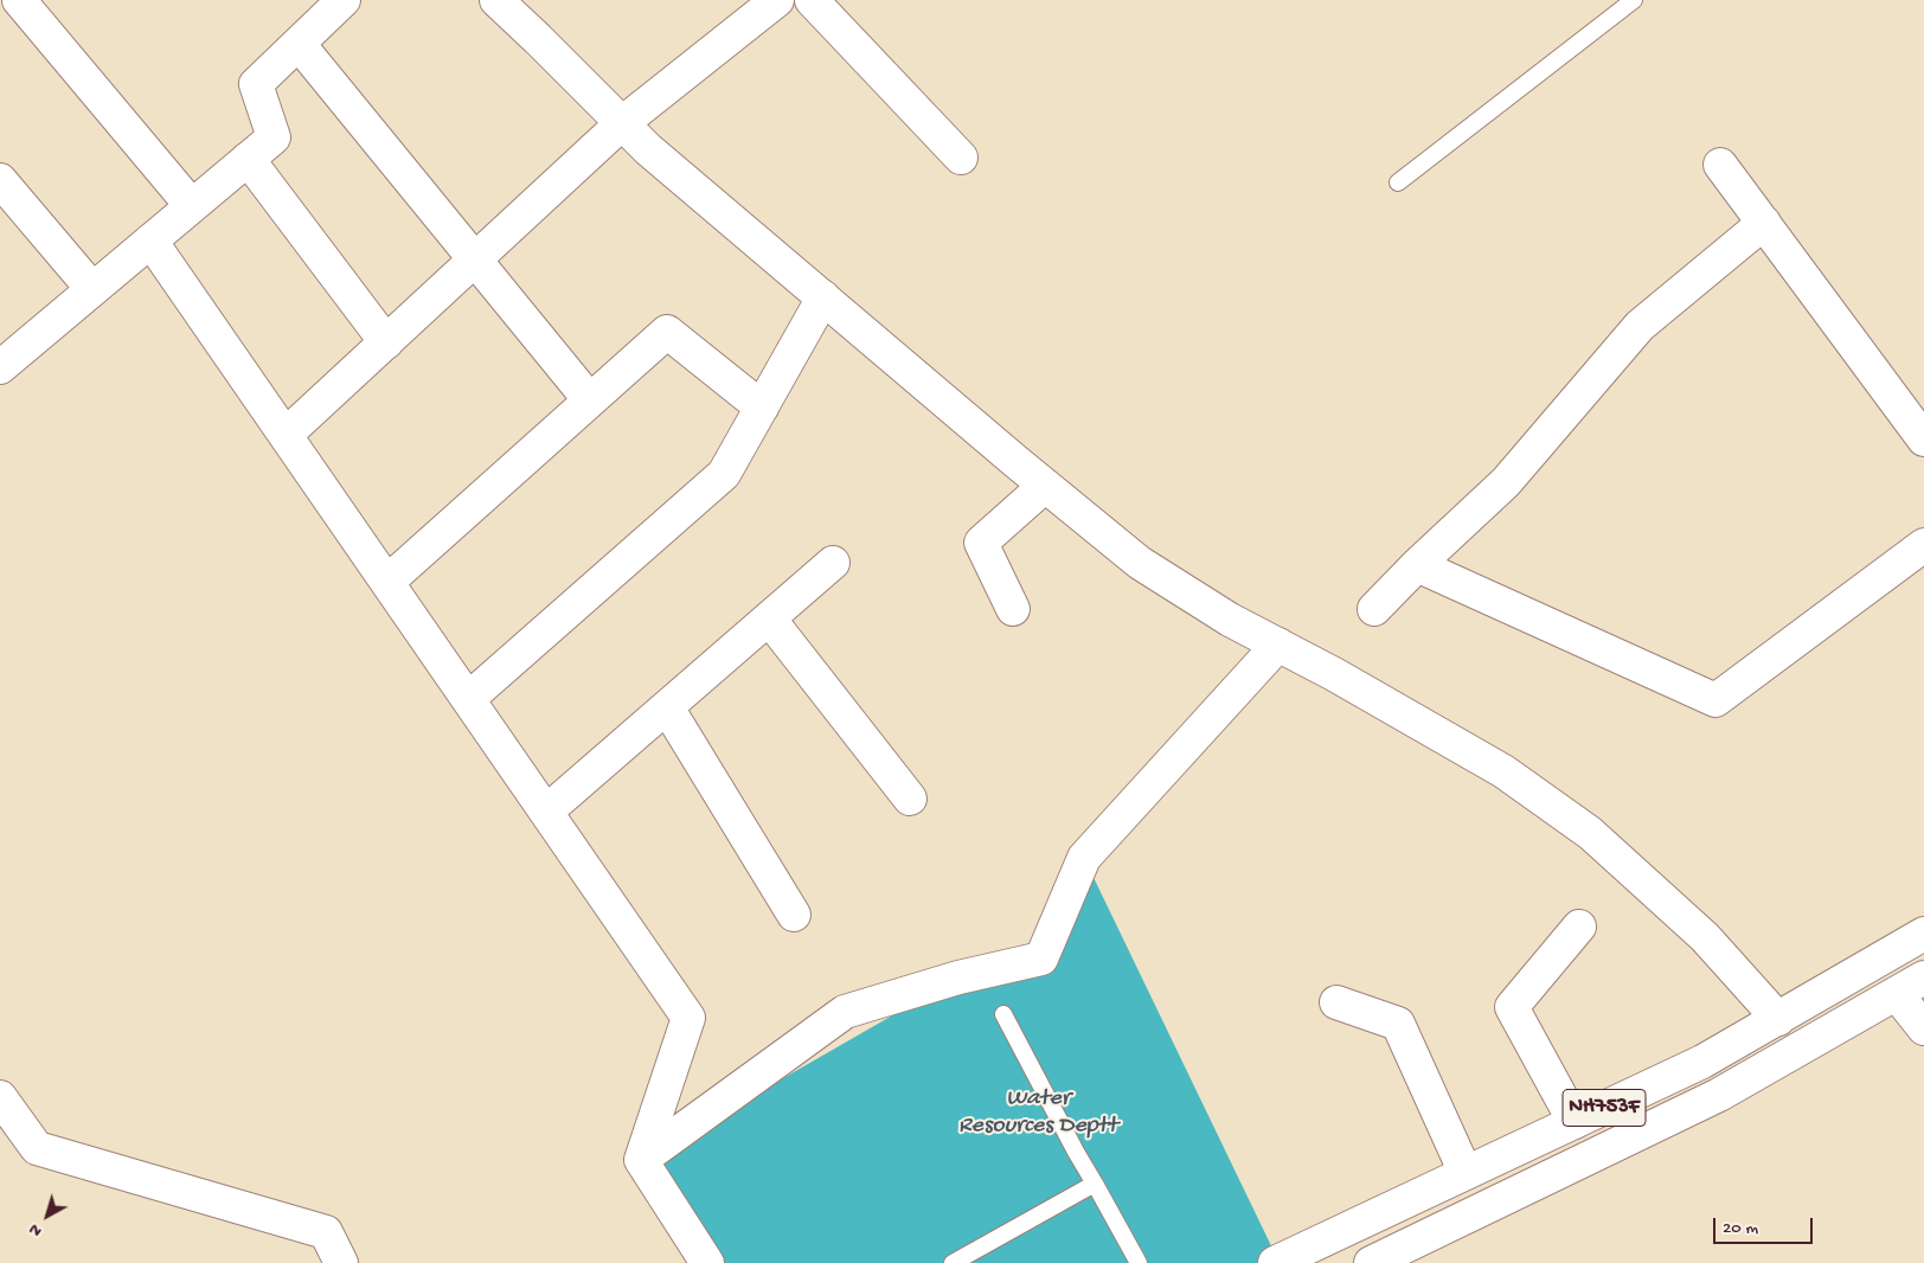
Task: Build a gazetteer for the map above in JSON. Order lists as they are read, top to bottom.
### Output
{
  "streets": {
    "main road": ["NH753F"]
  },
  "water": ["Water Resources Deptt"],
  "scale_bar": "20 m",
  "north": "bottom left"
}
